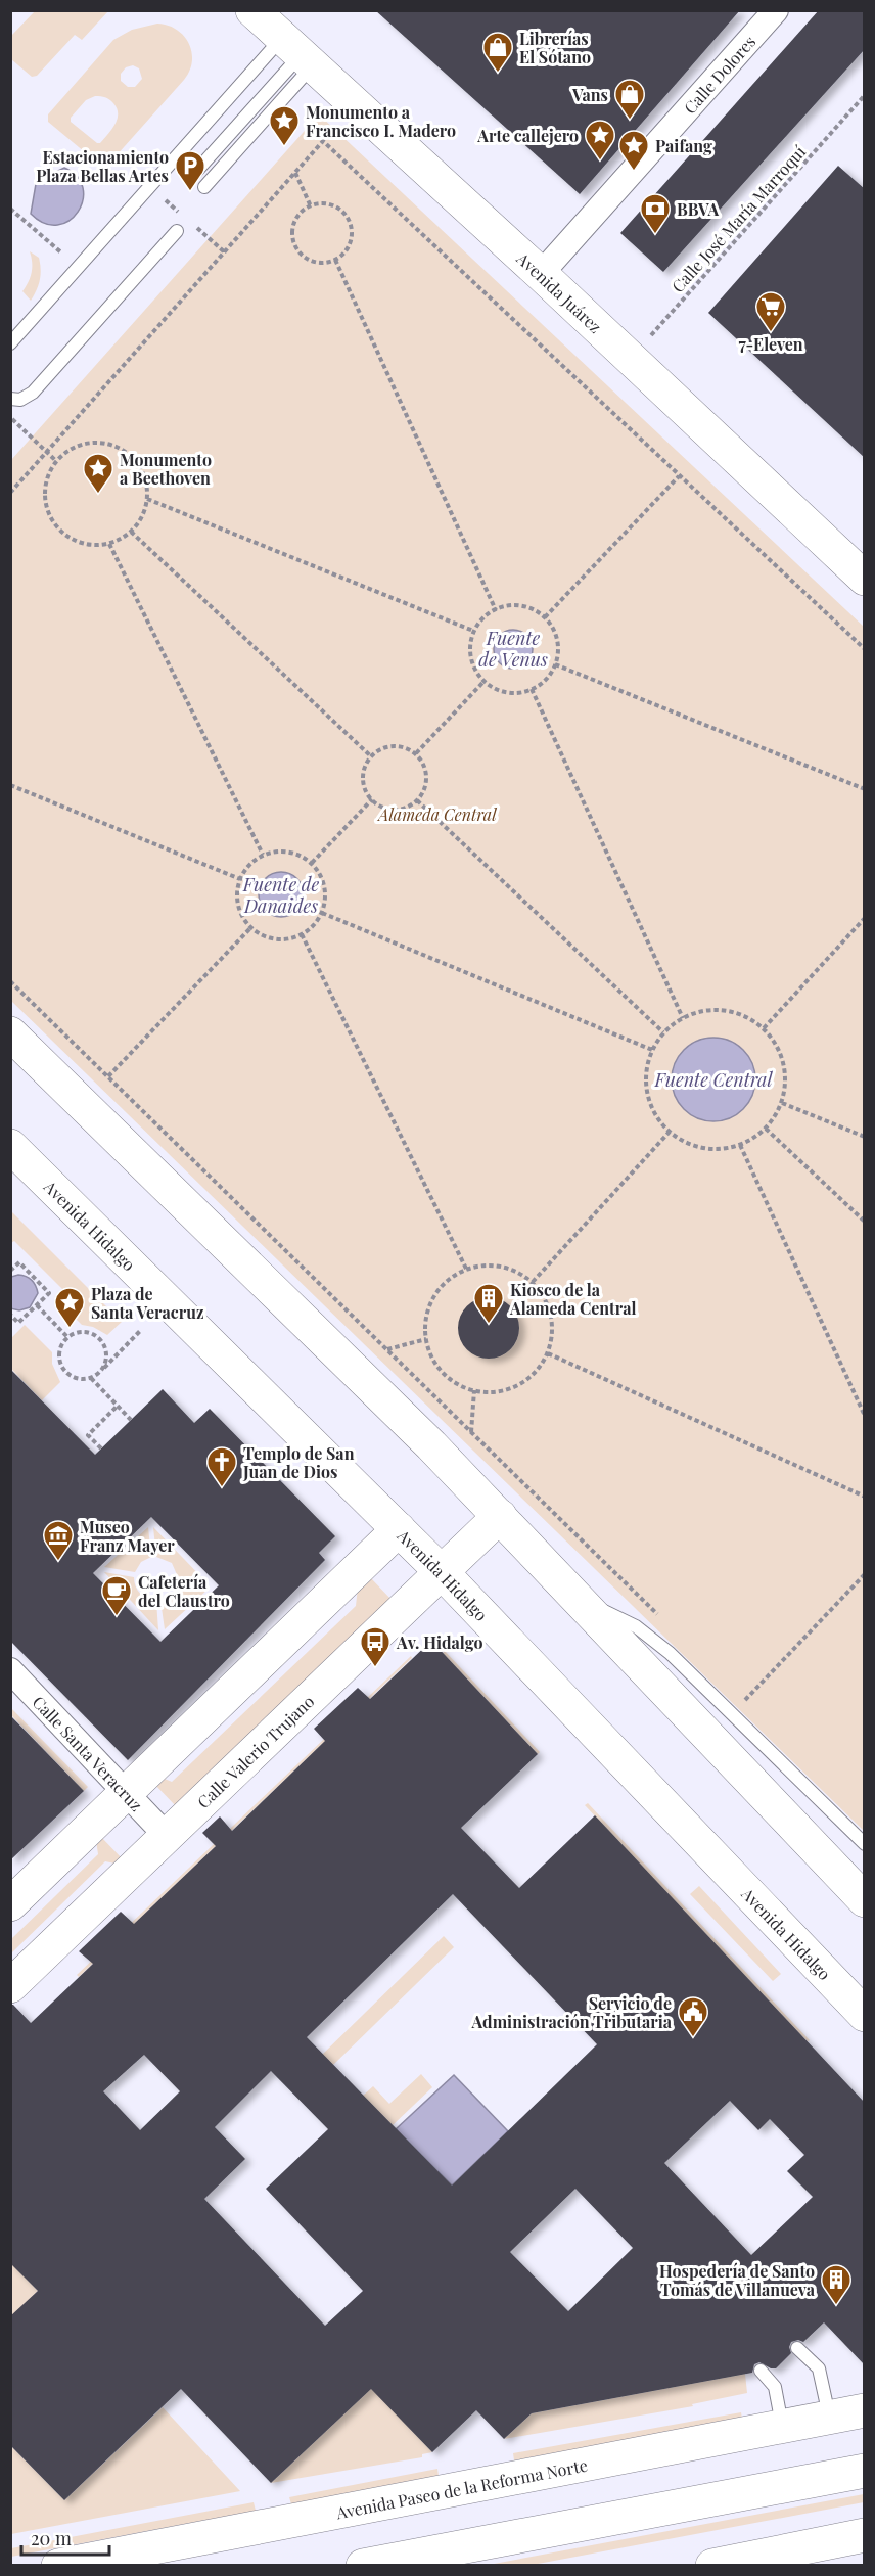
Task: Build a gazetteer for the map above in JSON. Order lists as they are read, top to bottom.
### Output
{
  "streets": {
    "main road": [
      "Avenida Juárez",
      "Avenida Hidalgo",
      "Calle Valerio Trujano",
      "Avenida Paseo de la Reforma Norte"
    ],
    "street": ["Calle Dolores", "Calle Santa Veracruz"],
    "path": ["Calle José María Marroquí"]
  },
  "crossings": [
    ["Calle Dolores", "Avenida Juárez"],
    ["Calle José María Marroquí", "Avenida Juárez"],
    ["Avenida Hidalgo", "Calle Valerio Trujano"],
    ["Calle Valerio Trujano", "Calle Santa Veracruz"]
  ],
  "water": ["Fuente de Venus", "Fuente de Danaides", "Fuente Central"],
  "parks": ["Alameda Central"],
  "places": {
    "shop": ["Librerías El Sótano", "Vans"],
    "place": [
      "Monumento a Francisco I. Madero",
      "Arte callejero",
      "Paifang",
      "Monumento a Beethoven",
      "Plaza de Santa Veracruz"
    ],
    "parking": ["Estacionamiento Plaza Bellas Artes"],
    "bank": ["BBVA"],
    "supermarket": ["7-Eleven"],
    "building": ["Kiosco de la Alameda Central", "Hospedería de Santo Tomás de Villanueva"],
    "church": ["Templo de San Juan de Dios"],
    "museum": ["Museo Franz Mayer"],
    "cafe": ["Cafetería del Claustro"],
    "bus stop": ["Av. Hidalgo"],
    "public building": ["Servicio de Administración Tributaria"]
  },
  "scale_bar": "20 m"
}
